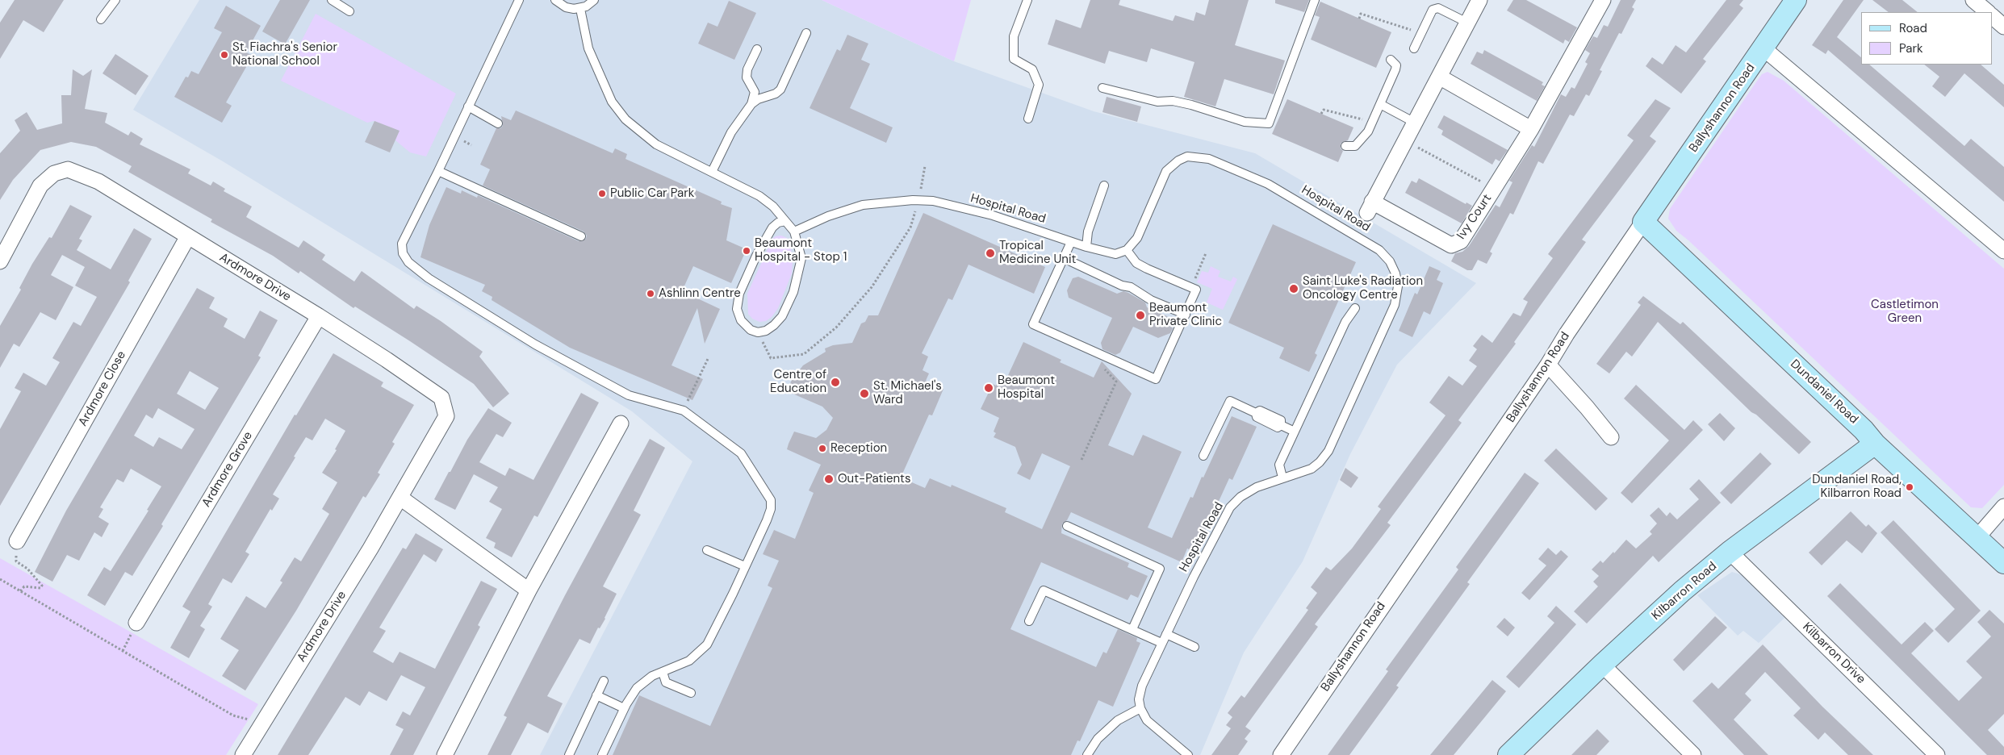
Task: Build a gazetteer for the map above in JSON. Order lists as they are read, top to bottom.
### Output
{
  "streets": {
    "street": [
      "Ballyshannon Road",
      "Ivy Court",
      "Ardmore Drive",
      "Ardmore Close",
      "Dundaniel Road",
      "Ardmore Grove",
      "Kilbarron Road",
      "Kilbarron Drive"
    ],
    "lane": ["Hospital Road"]
  },
  "crossings": [
    ["Ballyshannon Road", "Dundaniel Road"],
    ["Ardmore Drive", "Ardmore Close"],
    ["Ardmore Drive", "Ardmore Grove"],
    ["Dundaniel Road", "Kilbarron Road"],
    ["Kilbarron Road", "Kilbarron Drive"]
  ],
  "parks": ["Castletimon Green"],
  "places": [
    "St. Fiachra's Senior National School",
    "Public Car Park",
    "Beaumont Hospital - Stop 1",
    "Tropical Medicine Unit",
    "Saint Luke's Radiation Oncology Centre",
    "Ashlinn Centre",
    "Beaumont Private Clinic",
    "Centre of Education",
    "Beaumont Hospital",
    "St. Michael's Ward",
    "Reception",
    "Out-Patients",
    "Dundaniel Road, Kilbarron Road"
  ],
  "legend": ["Road", "Park"]
}
